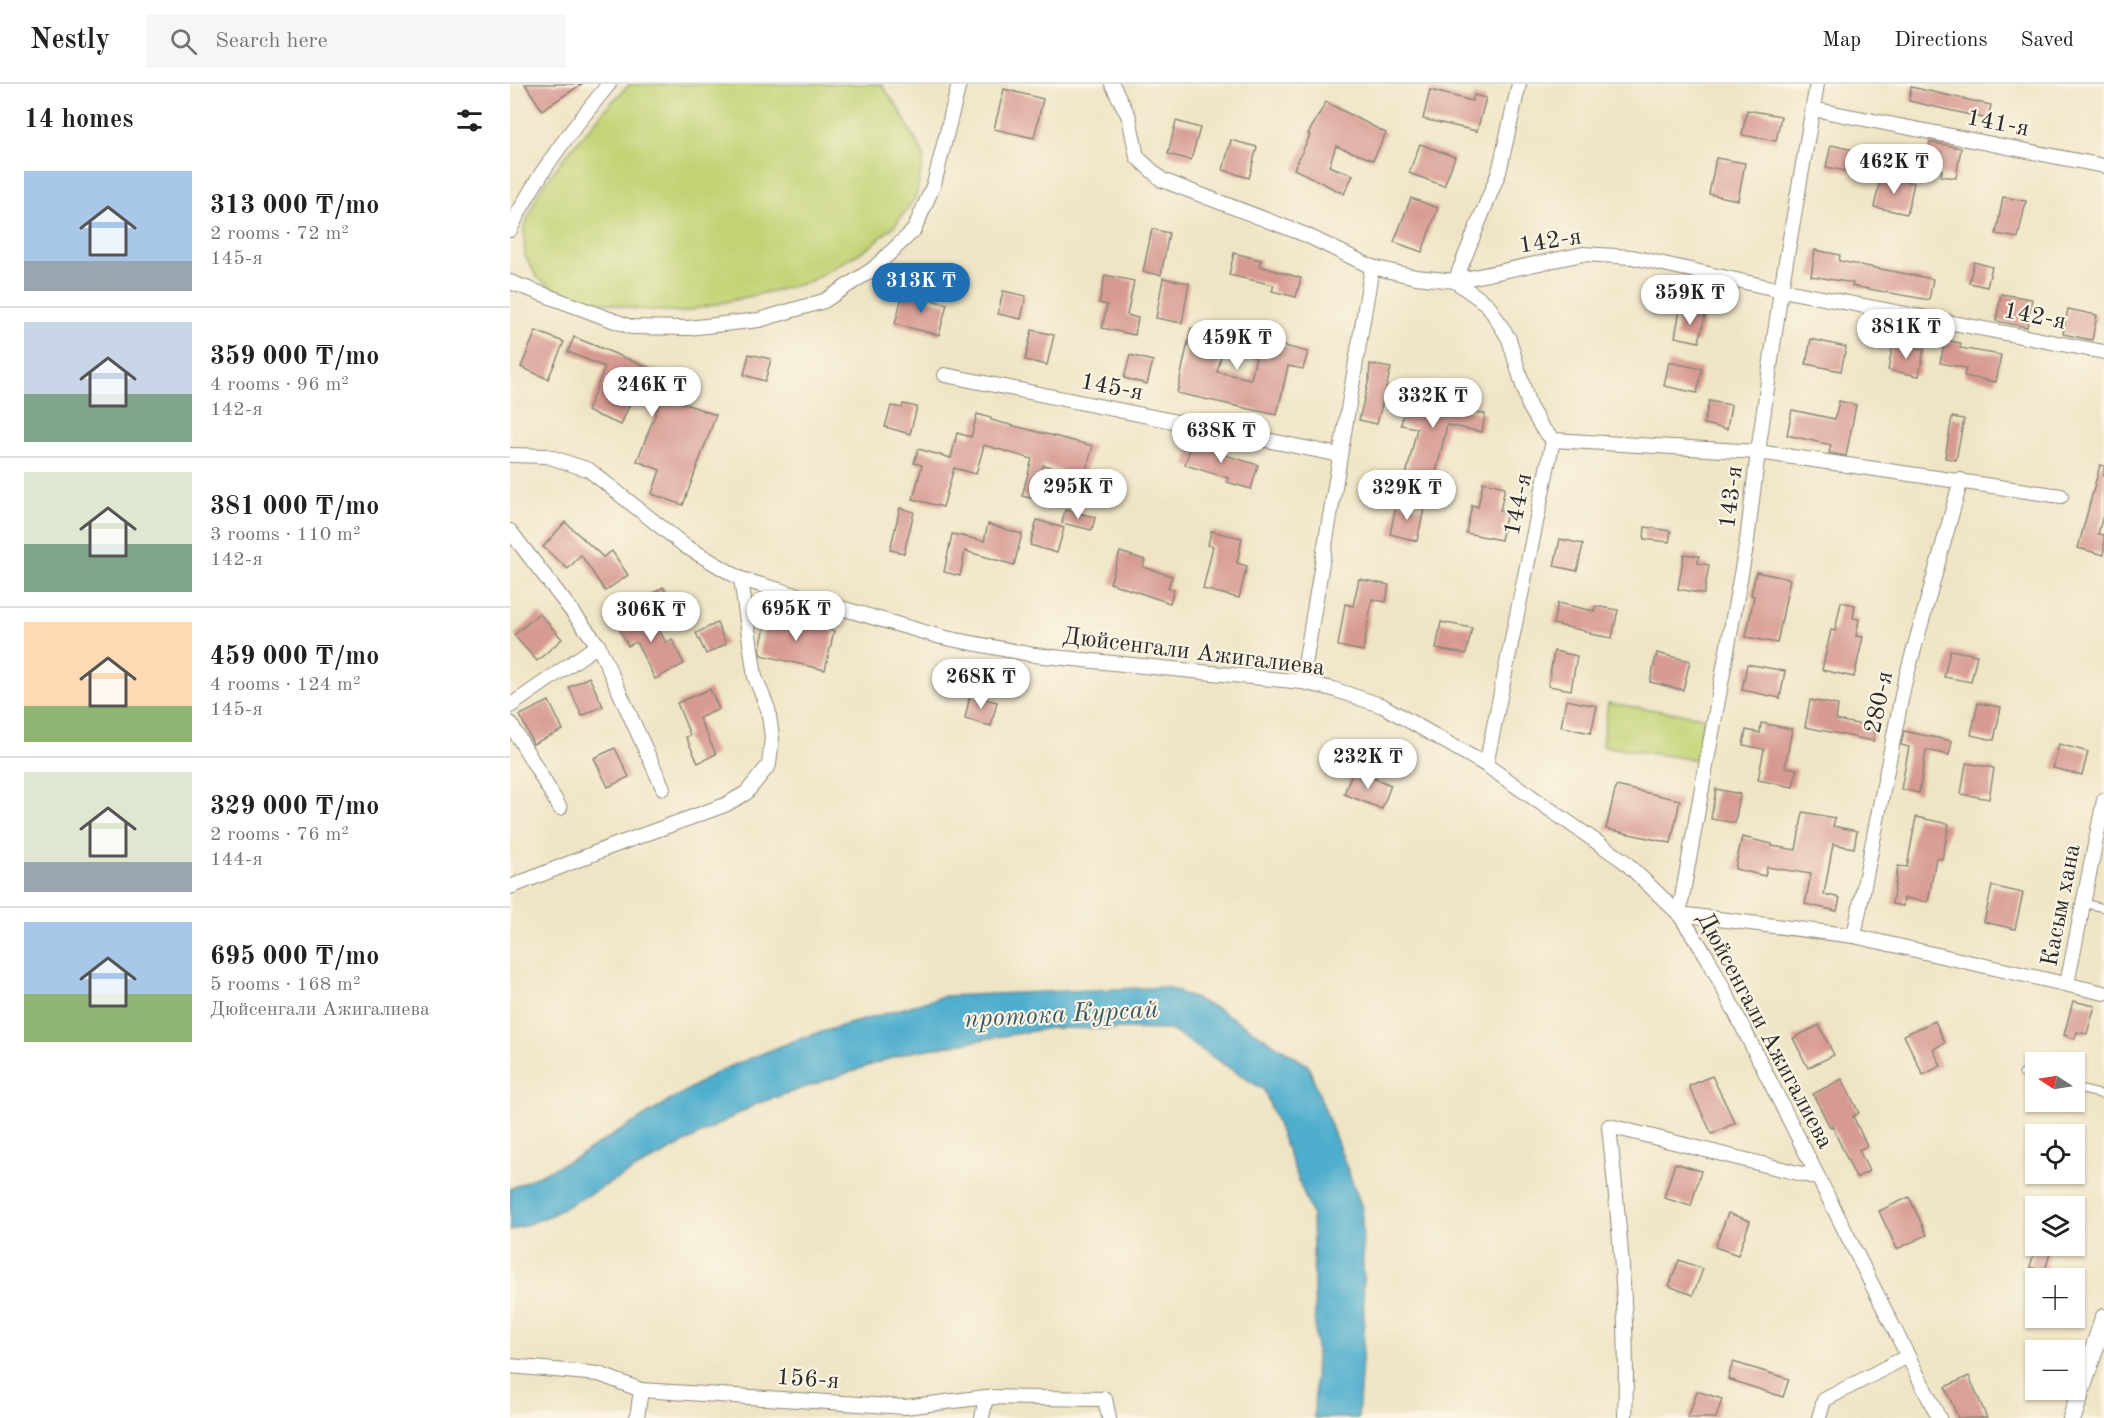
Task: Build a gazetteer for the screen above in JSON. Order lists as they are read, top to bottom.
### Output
{
  "streets": {
    "street": [
      "141-я",
      "142-я",
      "145-я",
      "143-я",
      "144-я",
      "Дюйсенгали Ажигалиева",
      "280-я",
      "Касым хана",
      "156-я"
    ]
  },
  "crossings": [
    ["141-я", "143-я"],
    ["142-я", "143-я"],
    ["143-я", "Дюйсенгали Ажигалиева"],
    ["144-я", "Дюйсенгали Ажигалиева"]
  ],
  "water": ["протока Курсай"],
  "north": "left",
  "page": {
    "header": "Nestly",
    "search": "Search here",
    "nav": ["Map", "Directions", "Saved"],
    "heading": "14 homes",
    "price": [
      "462K ₸",
      "313K ₸",
      "359K ₸",
      "381K ₸",
      "459K ₸",
      "246K ₸",
      "332K ₸",
      "638K ₸",
      "295K ₸",
      "329K ₸",
      "695K ₸",
      "306K ₸",
      "268K ₸",
      "232K ₸"
    ],
    "list": [
      {
        "name": "313 000 ₸/mo",
        "note": "2 rooms · 72 m² · 145-я"
      },
      {
        "name": "359 000 ₸/mo",
        "note": "4 rooms · 96 m² · 142-я"
      },
      {
        "name": "381 000 ₸/mo",
        "note": "3 rooms · 110 m² · 142-я"
      },
      {
        "name": "459 000 ₸/mo",
        "note": "4 rooms · 124 m² · 145-я"
      },
      {
        "name": "329 000 ₸/mo",
        "note": "2 rooms · 76 m² · 144-я"
      },
      {
        "name": "695 000 ₸/mo",
        "note": "5 rooms · 168 m² · Дюйсенгали Ажигалиева"
      }
    ],
    "map_buttons": ["+", "−"]
  }
}
